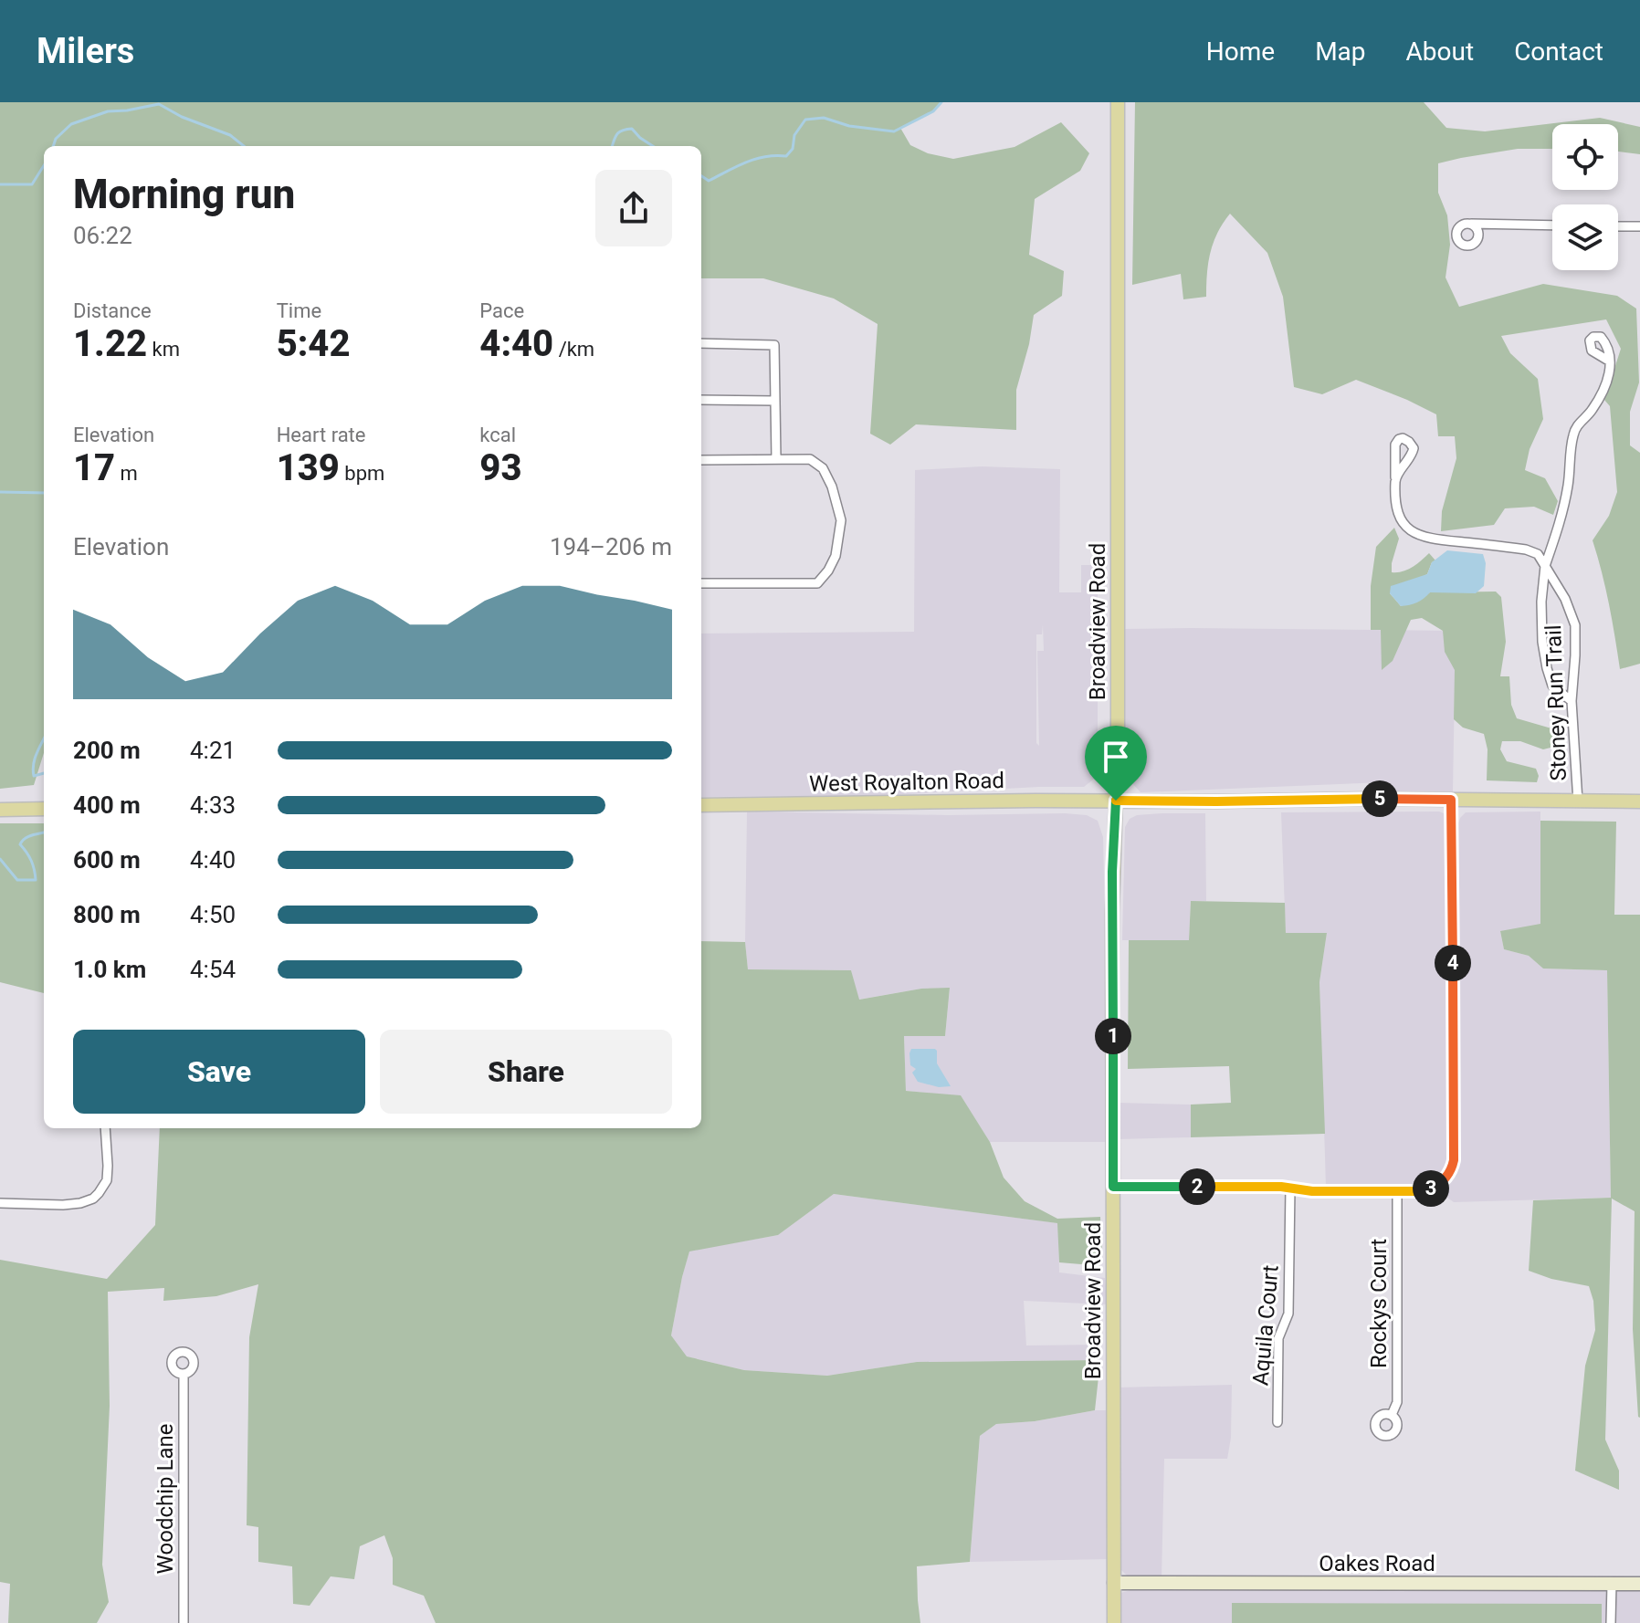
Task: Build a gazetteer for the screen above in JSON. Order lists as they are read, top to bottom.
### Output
{
  "streets": {
    "main road": ["Broadview Road", "West Royalton Road"],
    "street": [
      "Stoney Run Trail",
      "Rockys Court",
      "Aquila Court",
      "Woodchip Lane",
      "Oakes Road"
    ]
  },
  "crossings": [
    ["Broadview Road", "West Royalton Road"],
    ["Broadview Road", "Oakes Road"],
    ["Stoney Run Trail", "West Royalton Road"]
  ],
  "page": {
    "header": "Milers",
    "nav": [
      "Home",
      "Map",
      "About",
      "Contact"
    ],
    "heading": ["Morning run", "06:22"],
    "stats": [
      ["Distance", "1.22 km"],
      ["Time", "5:42"],
      ["Pace", "4:40 /km"],
      ["Elevation", "17 m"],
      ["Heart rate", "139 bpm"],
      ["kcal", "93"]
    ],
    "chart": ["Elevation", "194–206 m"],
    "list": [
      {
        "name": "200 m",
        "note": "4:21"
      },
      {
        "name": "400 m",
        "note": "4:33"
      },
      {
        "name": "600 m",
        "note": "4:40"
      },
      {
        "name": "800 m",
        "note": "4:50"
      },
      {
        "name": "1.0 km",
        "note": "4:54"
      }
    ],
    "pins": [
      "5",
      "4",
      "1",
      "2",
      "3"
    ],
    "buttons": ["Save", "Share"]
  }
}
